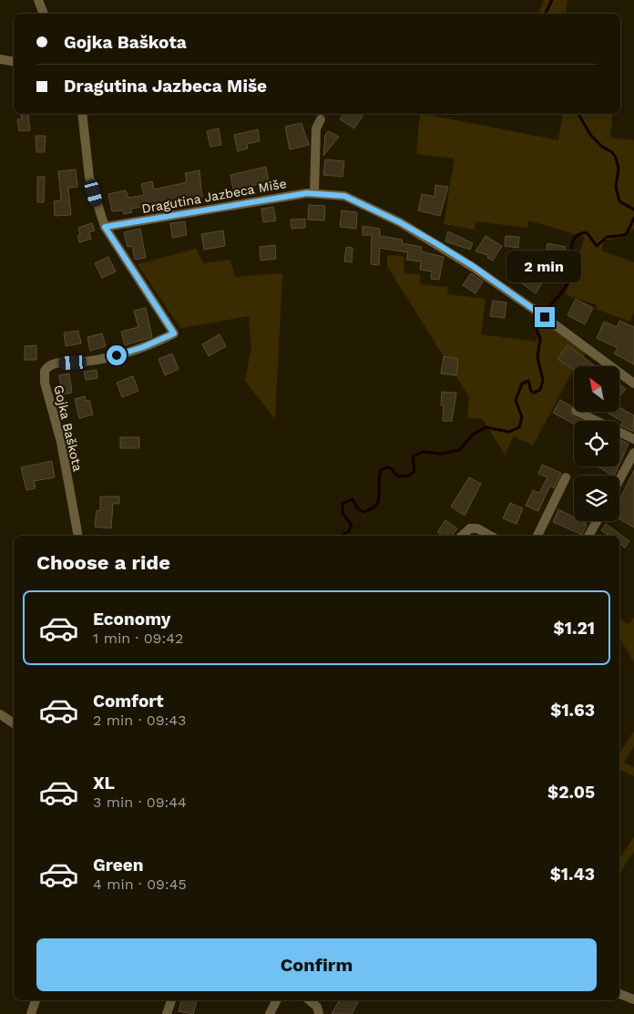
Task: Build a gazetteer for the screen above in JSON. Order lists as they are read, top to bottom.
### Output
{
  "streets": {
    "street": ["Dragutina Jazbeca Miše", "Gojka Baškota"]
  },
  "crossings": [
    ["Dragutina Jazbeca Miše", "Gojka Baškota"]
  ],
  "north": "top left",
  "page": {
    "banner": ["Gojka Baškota", "Dragutina Jazbeca Miše"],
    "bubble": "2 min",
    "heading": "Choose a ride",
    "list": [
      {
        "name": "Economy",
        "note": "1 min · 09:42",
        "value": "$1.21"
      },
      {
        "name": "Comfort",
        "note": "2 min · 09:43",
        "value": "$1.63"
      },
      {
        "name": "XL",
        "note": "3 min · 09:44",
        "value": "$2.05"
      },
      {
        "name": "Green",
        "note": "4 min · 09:45",
        "value": "$1.43"
      }
    ],
    "buttons": "Confirm"
  }
}
